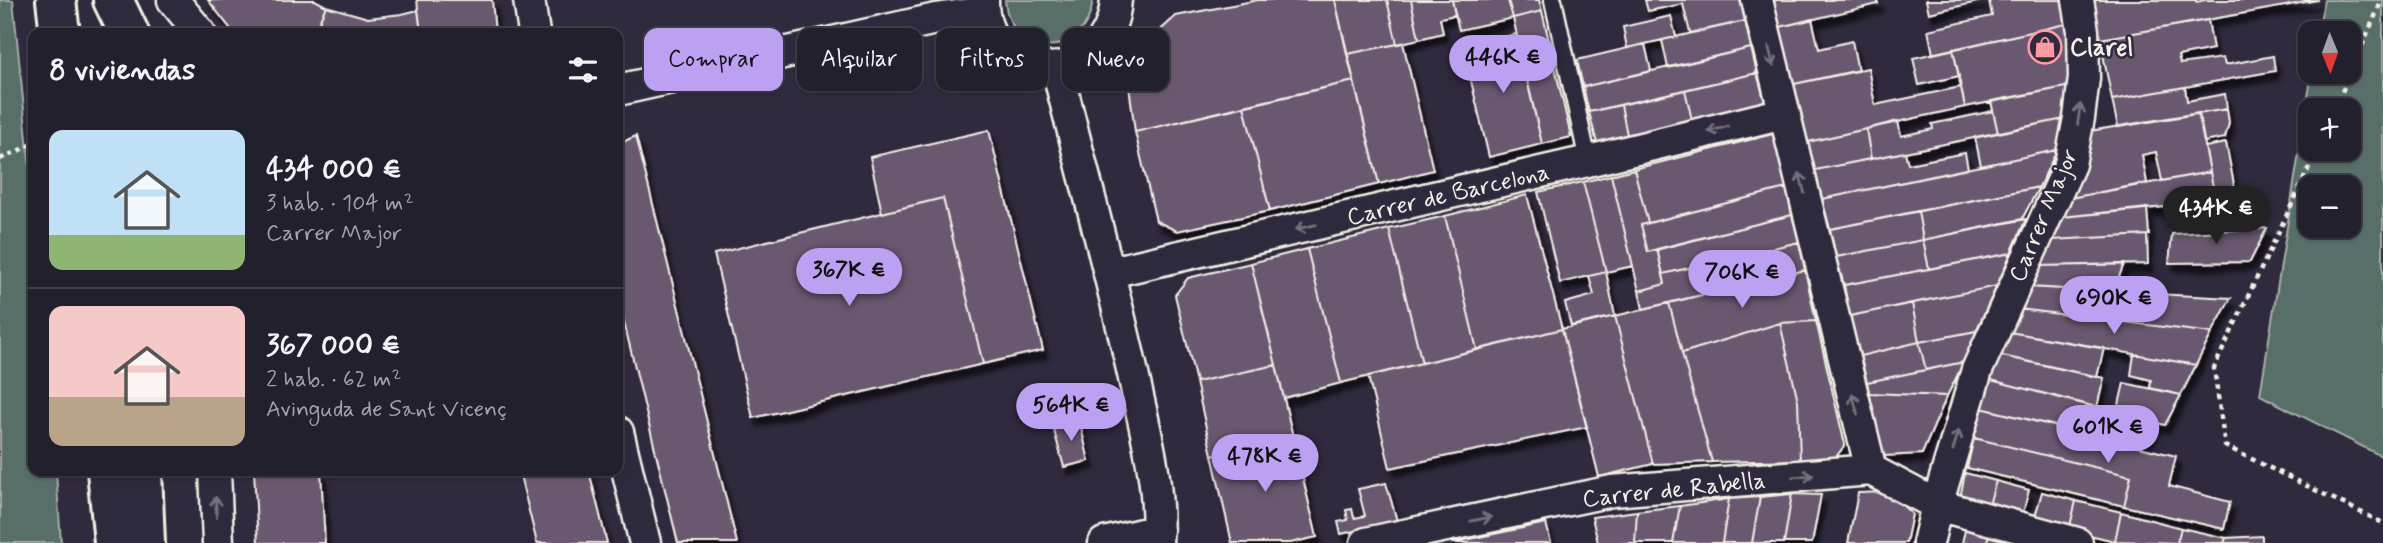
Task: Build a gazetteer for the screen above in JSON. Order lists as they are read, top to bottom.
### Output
{
  "streets": {
    "street": ["Carrer de Barcelona", "Carrer Major", "Carrer de Rabella"]
  },
  "one_way": ["Carrer de Barcelona", "Carrer Major", "Carrer de Rabella"],
  "places": {
    "shop": ["Clarel"]
  },
  "north": "bottom",
  "page": {
    "map_buttons": ["+", "−"],
    "chip": [
      "Comprar",
      "Alquilar",
      "Filtros",
      "Nuevo"
    ],
    "heading": "8 viviendas",
    "price": [
      "446K €",
      "434K €",
      "367K €",
      "706K €",
      "690K €",
      "564K €",
      "601K €",
      "478K €"
    ],
    "list": [
      {
        "name": "434 000 €",
        "note": "3 hab. · 104 m² · Carrer Major"
      },
      {
        "name": "367 000 €",
        "note": "2 hab. · 62 m² · Avinguda de Sant Vicenç"
      }
    ]
  }
}
